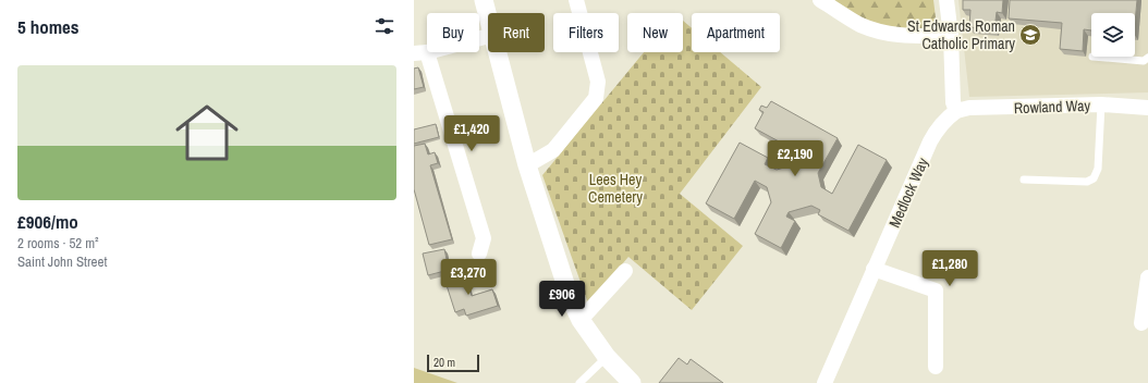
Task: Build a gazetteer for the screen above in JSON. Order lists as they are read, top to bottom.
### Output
{
  "streets": {
    "street": ["Rowland Way", "Medlock Way"]
  },
  "crossings": [
    ["Rowland Way", "Medlock Way"]
  ],
  "parks": ["Lees Hey Cemetery"],
  "places": {
    "school or university": ["St Edwards Roman Catholic Primary"]
  },
  "scale_bar": "20 m",
  "page": {
    "heading": "5 homes",
    "chip": [
      "Buy",
      "Rent",
      "Filters",
      "New",
      "Apartment"
    ],
    "list": [
      {
        "name": "£906/mo",
        "note": "2 rooms · 52 m² · Saint John Street"
      }
    ],
    "price": [
      "£1,420",
      "£2,190",
      "£1,280",
      "£3,270",
      "£906"
    ],
    "scale": "20 m"
  }
}
